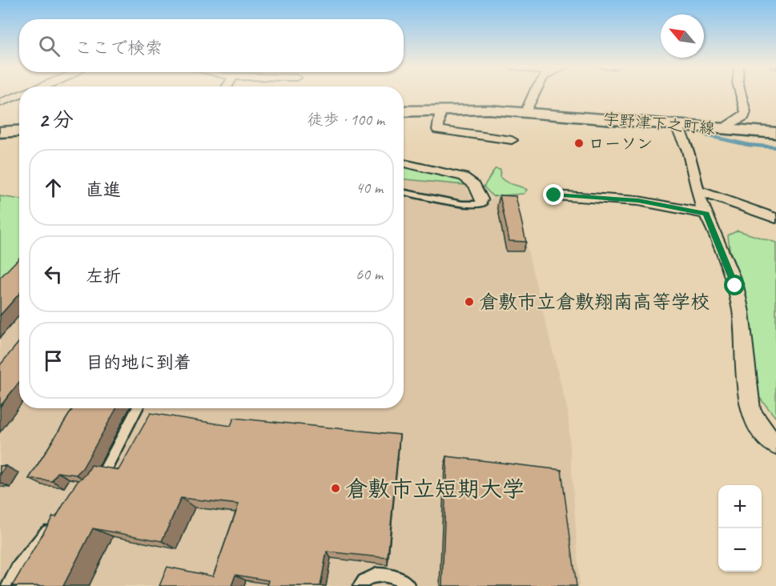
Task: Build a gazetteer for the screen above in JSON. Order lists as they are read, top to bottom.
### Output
{
  "streets": {
    "main road": ["宇野津下之町線"]
  },
  "places": ["ローソン", "倉敷市立倉敷翔南高等学校", "倉敷市立短期大学"],
  "north": "top left",
  "page": {
    "search": "ここで検索",
    "heading": ["2 分", "徒歩 · 100 m"],
    "list": [
      ["直進", "40 m"],
      ["左折", "60 m"],
      "目的地に到着"
    ],
    "map_buttons": ["+", "−"]
  }
}
